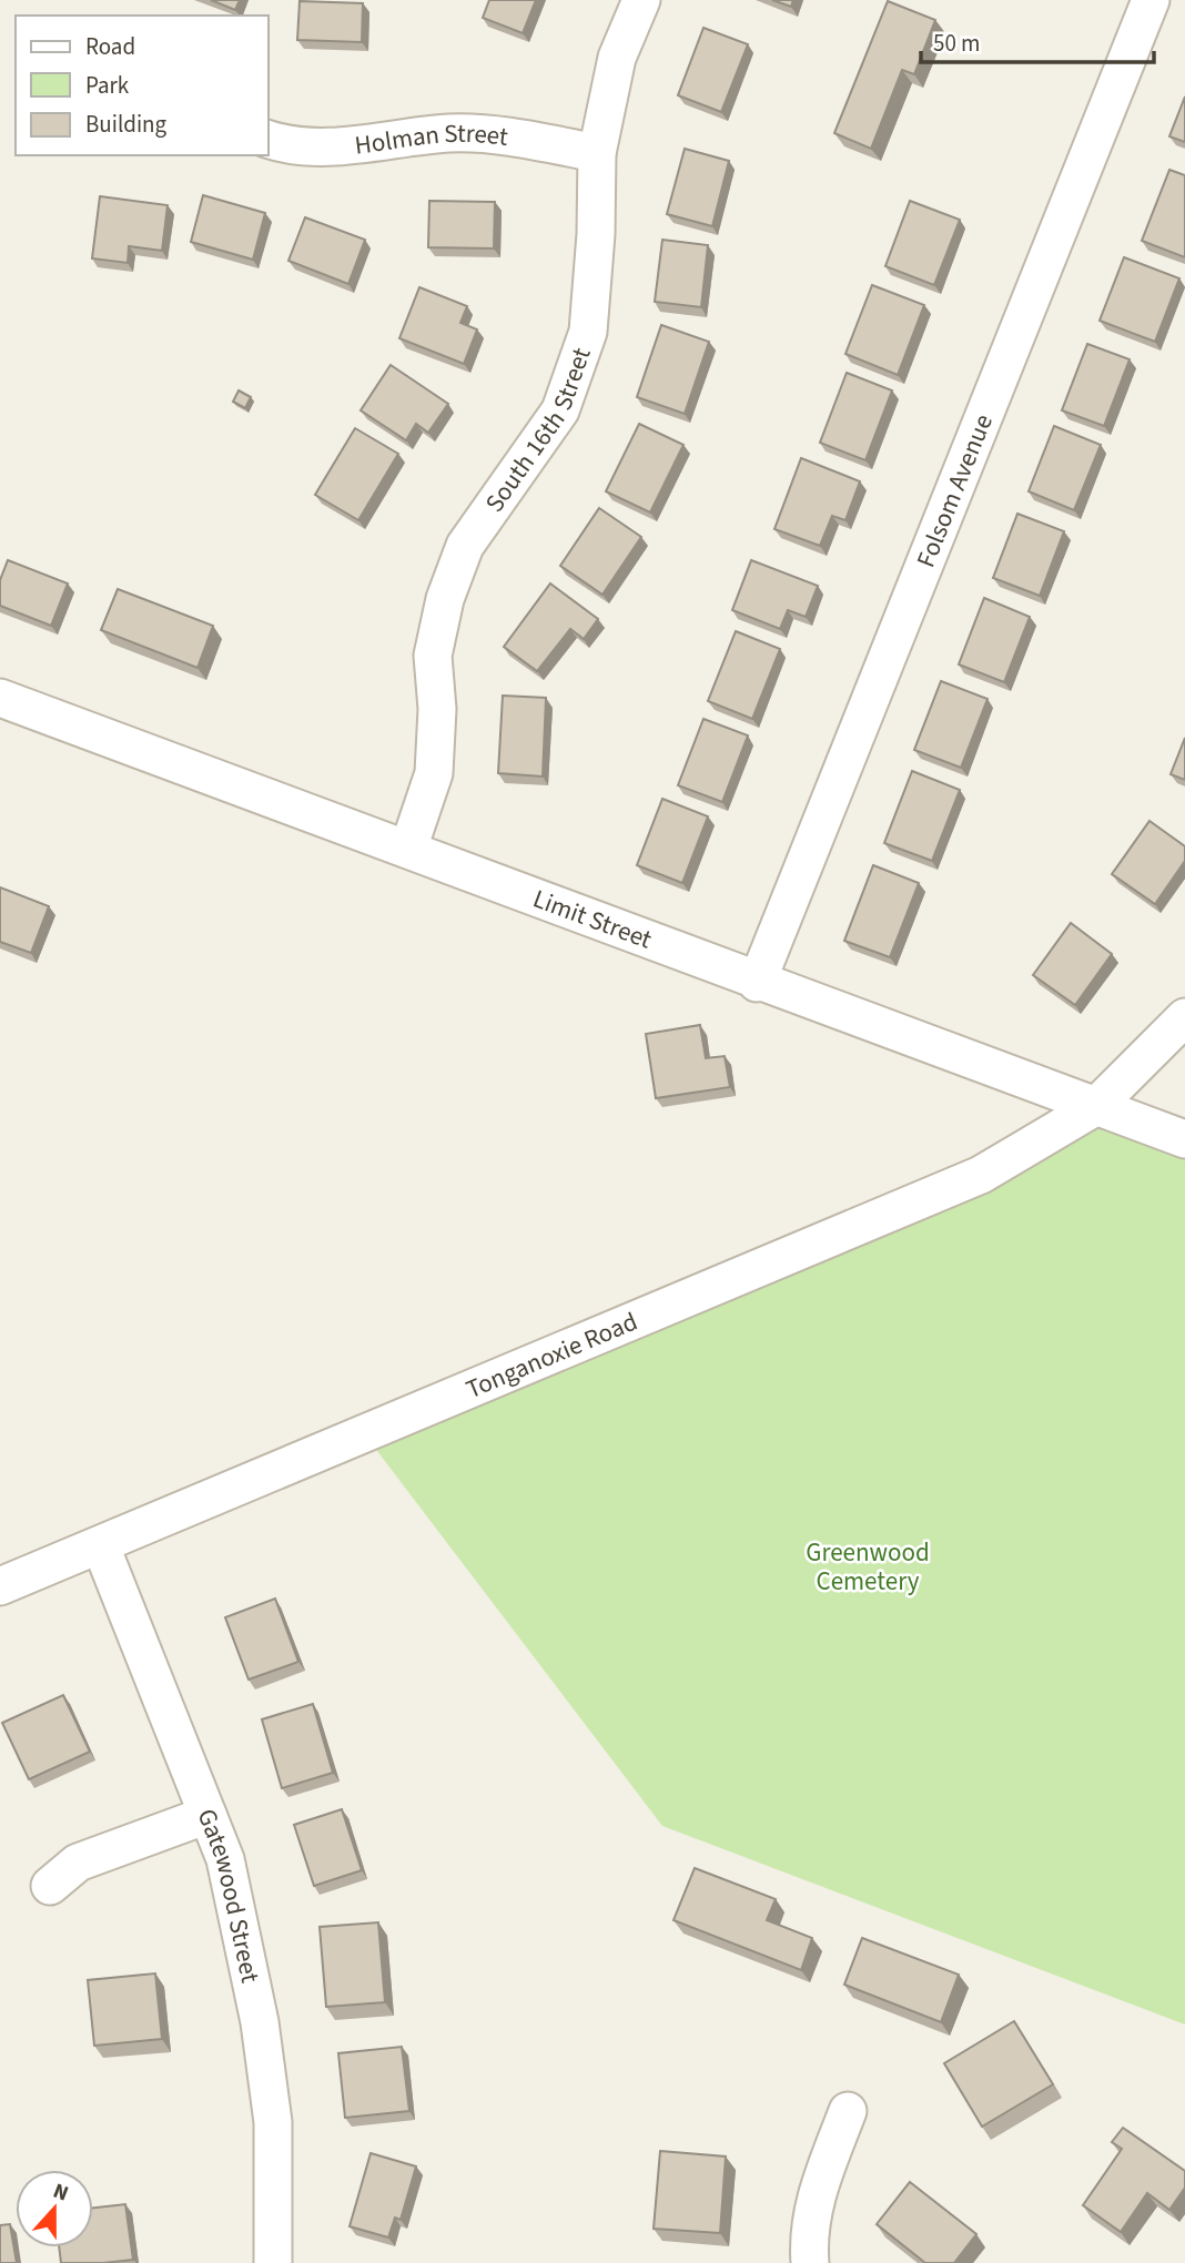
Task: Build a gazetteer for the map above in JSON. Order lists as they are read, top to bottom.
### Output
{
  "streets": {
    "street": [
      "Holman Street",
      "South 16th Street",
      "Folsom Avenue",
      "Limit Street",
      "Tonganoxie Road",
      "Gatewood Street"
    ]
  },
  "crossings": [
    ["Holman Street", "South 16th Street"],
    ["South 16th Street", "Limit Street"],
    ["Folsom Avenue", "Limit Street"],
    ["Limit Street", "Tonganoxie Road"],
    ["Tonganoxie Road", "Gatewood Street"]
  ],
  "parks": ["Greenwood Cemetery"],
  "legend": ["Road", "Park", "Building"],
  "scale_bar": "50 m",
  "north": "top"
}
